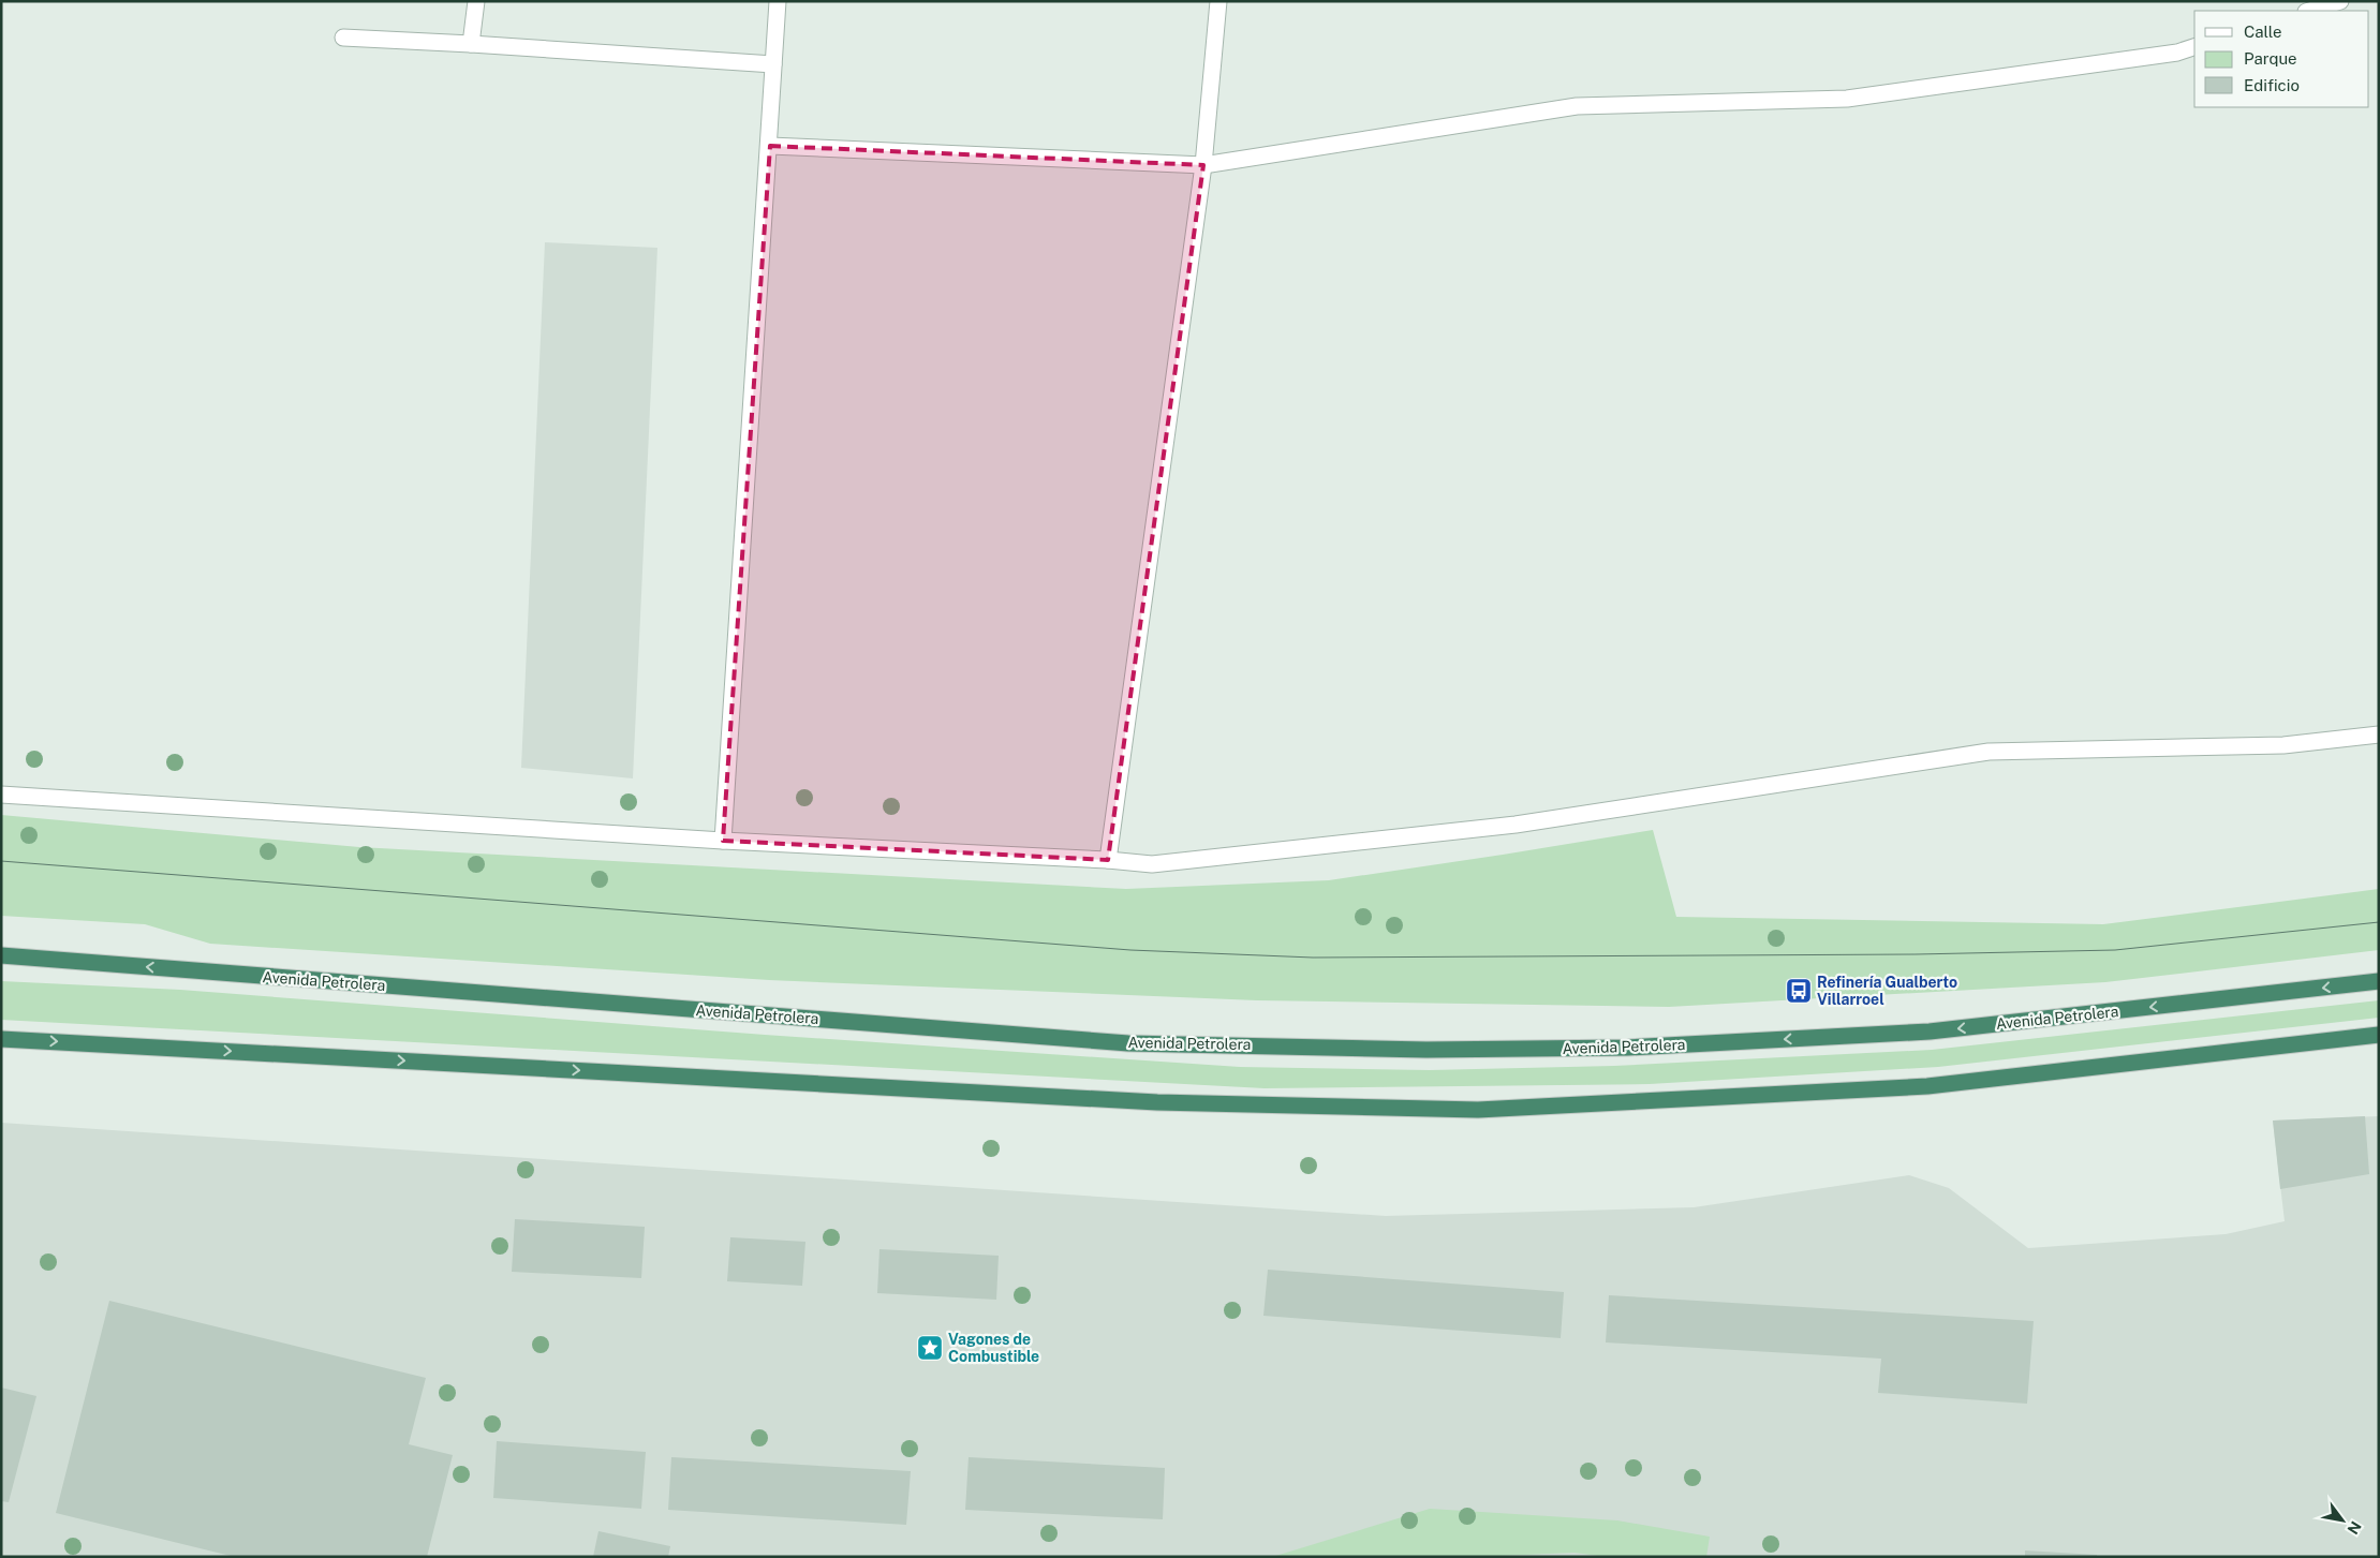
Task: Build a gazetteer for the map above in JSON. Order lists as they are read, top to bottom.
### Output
{
  "streets": {
    "highway": ["Avenida Petrolera"]
  },
  "places": {
    "bus stop": ["Refinería Gualberto Villarroel"],
    "place": ["Vagones de Combustible"]
  },
  "legend": ["Calle", "Parque", "Edificio"],
  "north": "bottom right"
}
